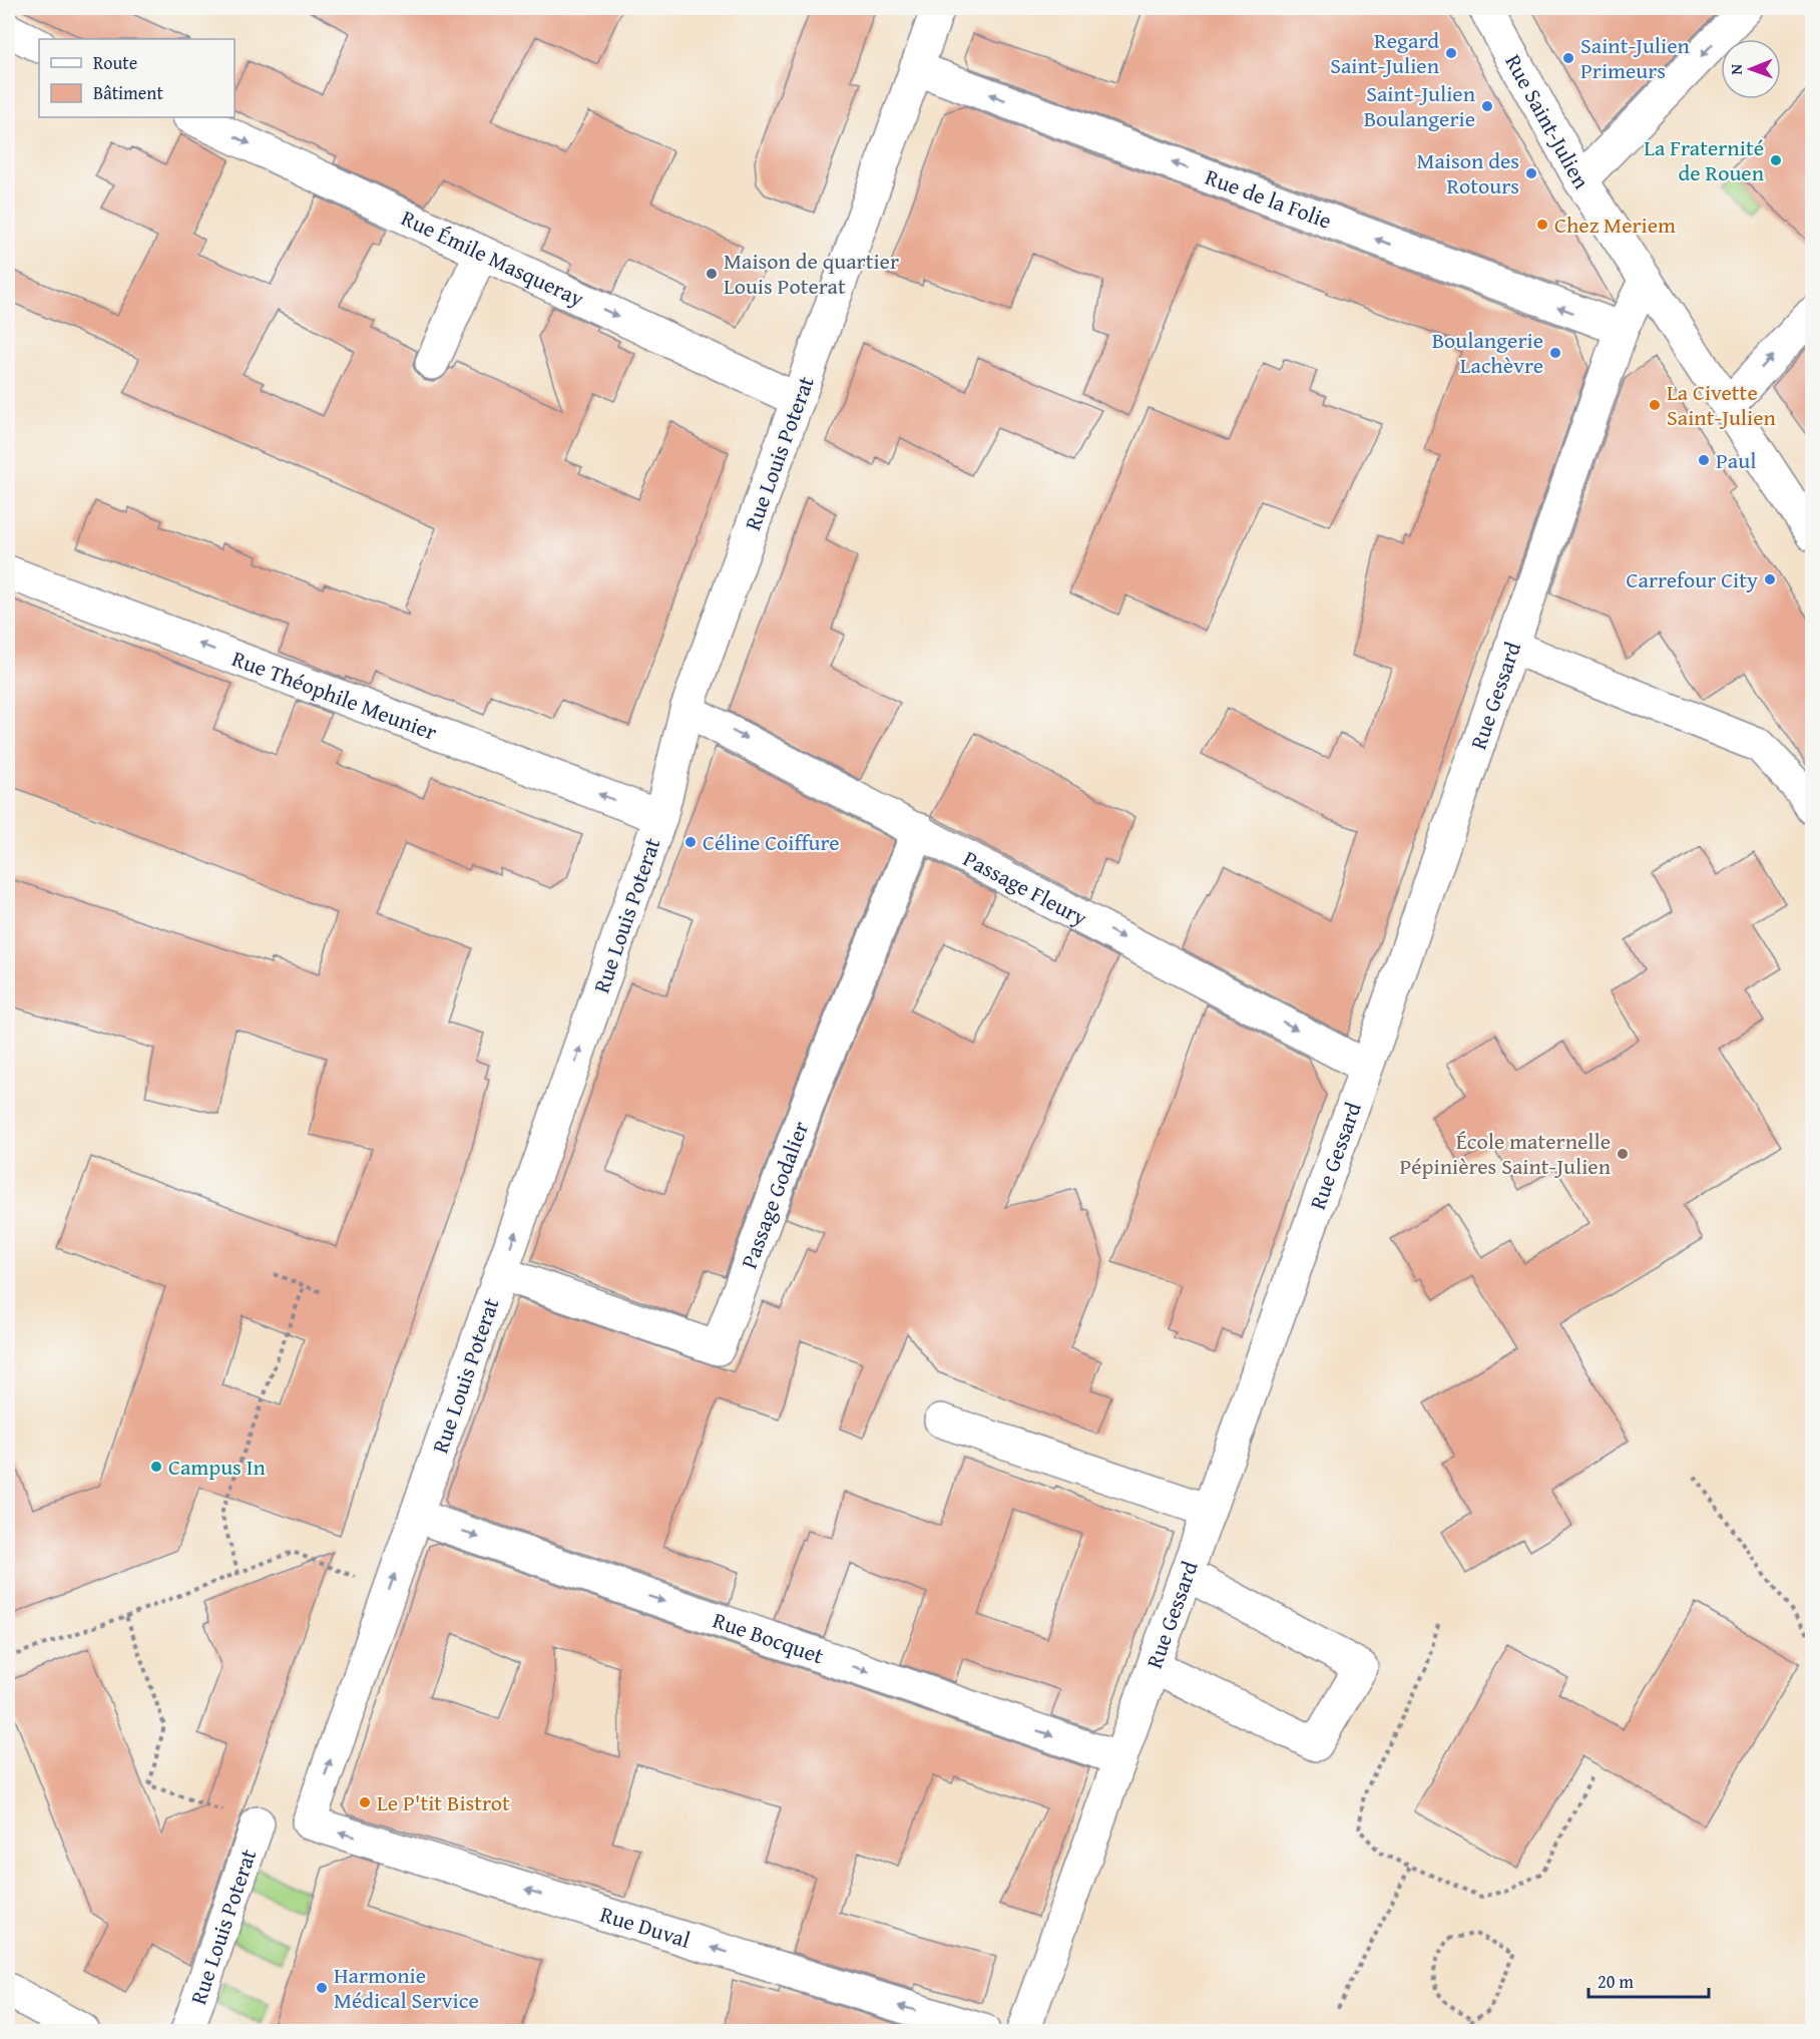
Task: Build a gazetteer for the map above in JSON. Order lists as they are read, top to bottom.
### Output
{
  "streets": {
    "street": [
      "Rue Saint-Julien",
      "Rue de la Folie",
      "Rue Émile Masqueray",
      "Rue Louis Poterat",
      "Rue Théophile Meunier",
      "Rue Gessard",
      "Passage Fleury",
      "Passage Godalier",
      "Rue Bocquet",
      "Rue Duval"
    ]
  },
  "crossings": [
    ["Rue Saint-Julien", "Rue Gessard"],
    ["Rue de la Folie", "Rue Louis Poterat"],
    ["Rue de la Folie", "Rue Gessard"],
    ["Rue Émile Masqueray", "Rue Louis Poterat"],
    ["Rue Louis Poterat", "Rue Théophile Meunier"],
    ["Rue Louis Poterat", "Passage Fleury"],
    ["Rue Louis Poterat", "Passage Godalier"],
    ["Rue Louis Poterat", "Rue Bocquet"],
    ["Rue Louis Poterat", "Rue Duval"],
    ["Rue Gessard", "Passage Fleury"],
    ["Rue Gessard", "Rue Bocquet"],
    ["Passage Fleury", "Passage Godalier"]
  ],
  "one_way": [
    "Rue de la Folie",
    "Rue Émile Masqueray",
    "Rue Louis Poterat",
    "Rue Théophile Meunier",
    "Passage Fleury",
    "Rue Duval"
  ],
  "places": [
    "Regard Saint-Julien",
    "Saint-Julien Primeurs",
    "Saint-Julien Boulangerie",
    "La Fraternité de Rouen",
    "Maison des Rotours",
    "Chez Meriem",
    "Maison de quartier Louis Poterat",
    "Boulangerie Lachèvre",
    "La Civette Saint-Julien",
    "Paul",
    "Carrefour City",
    "Céline Coiffure",
    "École maternelle Pépinières Saint-Julien",
    "Campus In",
    "Le P'tit Bistrot",
    "Harmonie Médical Service"
  ],
  "legend": ["Route", "Bâtiment"],
  "scale_bar": "20 m",
  "north": "left"
}
